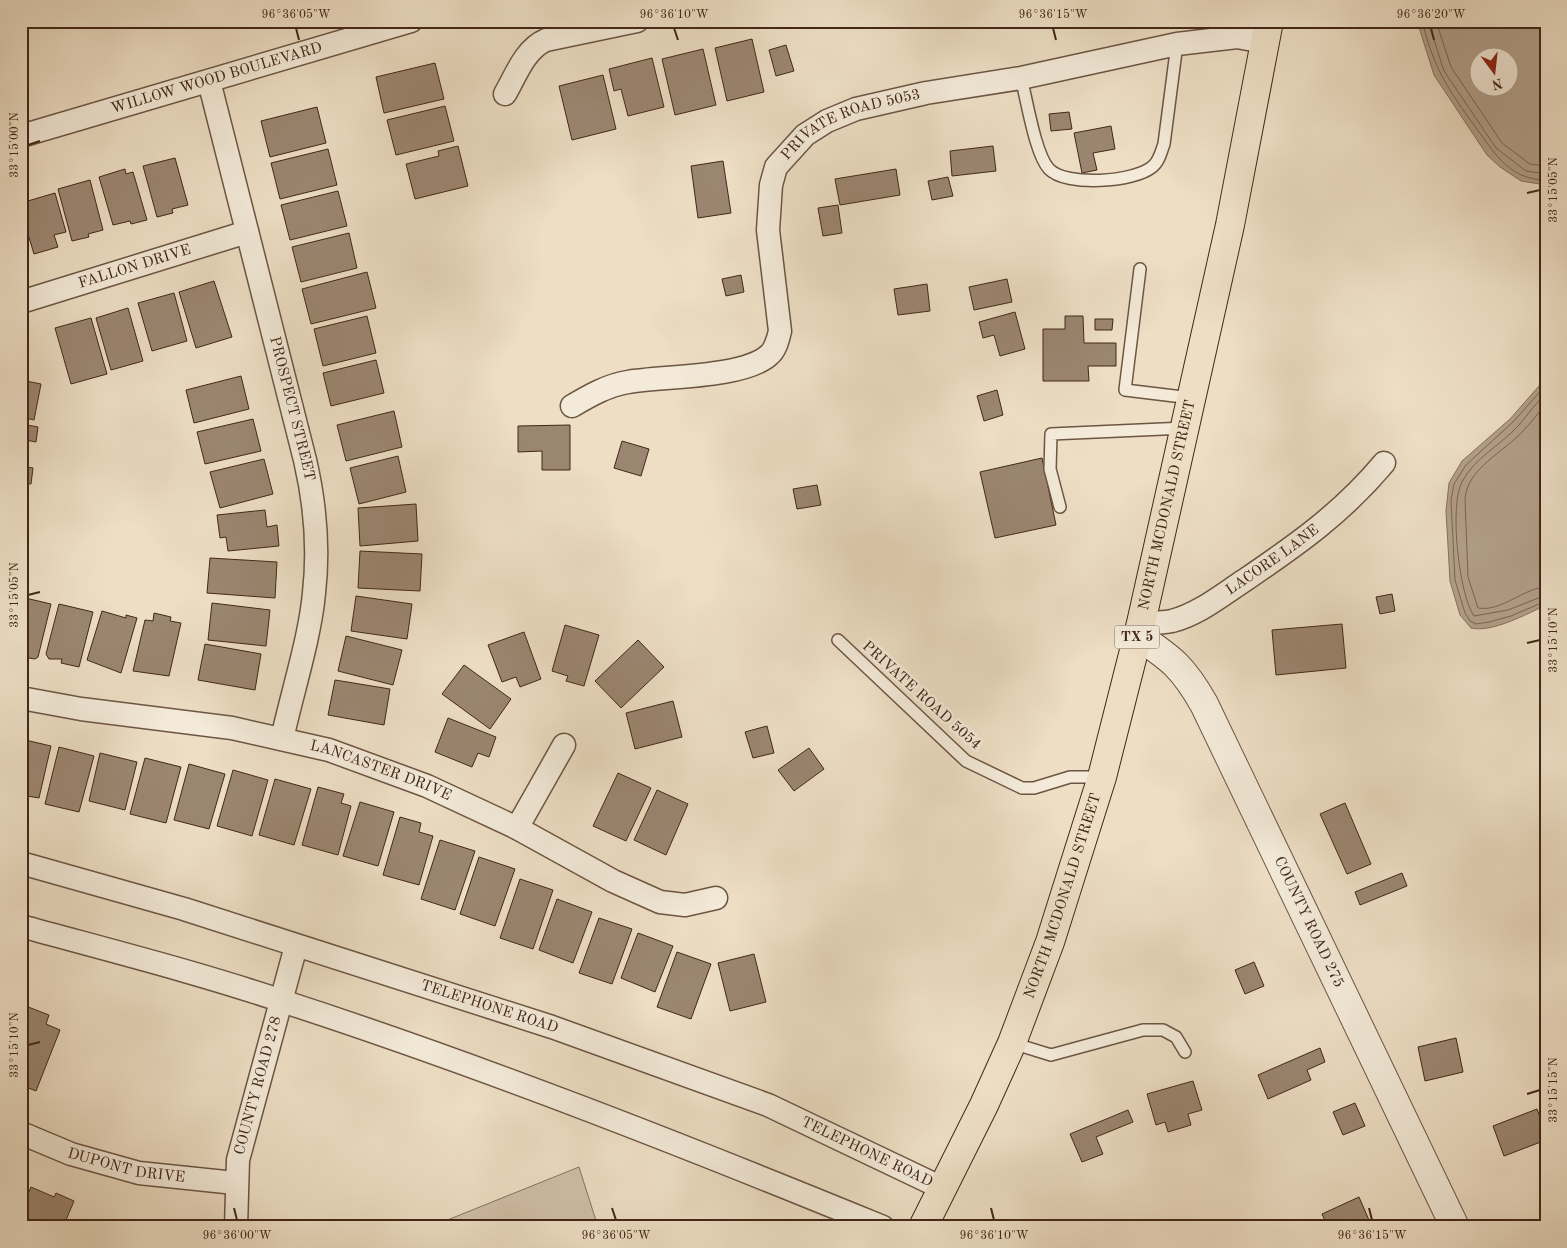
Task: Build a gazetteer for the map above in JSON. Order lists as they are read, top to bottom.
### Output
{
  "streets": {
    "main road": ["NORTH MCDONALD STREET", "TX 5"],
    "street": [
      "WILLOW WOOD BOULEVARD",
      "PRIVATE ROAD 5053",
      "FALLON DRIVE",
      "PROSPECT STREET",
      "LACORE LANE",
      "LANCASTER DRIVE",
      "COUNTY ROAD 275",
      "TELEPHONE ROAD",
      "COUNTY ROAD 278",
      "DUPONT DRIVE"
    ],
    "lane": ["PRIVATE ROAD 5054"]
  },
  "crossings": [
    ["WILLOW WOOD BOULEVARD", "PROSPECT STREET"],
    ["PRIVATE ROAD 5053", "NORTH MCDONALD STREET"],
    ["FALLON DRIVE", "PROSPECT STREET"],
    ["PROSPECT STREET", "LANCASTER DRIVE"],
    ["NORTH MCDONALD STREET", "LACORE LANE"],
    ["NORTH MCDONALD STREET", "PRIVATE ROAD 5054"],
    ["NORTH MCDONALD STREET", "COUNTY ROAD 275"],
    ["NORTH MCDONALD STREET", "TELEPHONE ROAD"],
    ["LACORE LANE", "COUNTY ROAD 275"],
    ["TELEPHONE ROAD", "COUNTY ROAD 278"],
    ["COUNTY ROAD 278", "DUPONT DRIVE"]
  ],
  "north": "bottom",
  "coordinates": [
    "96°36'05\"W",
    "96°36'10\"W",
    "96°36'15\"W",
    "96°36'20\"W",
    "33°15'00\"N",
    "33°15'05\"N",
    "33°15'10\"N",
    "33°15'15\"N",
    "96°36'00\"W"
  ]
}
